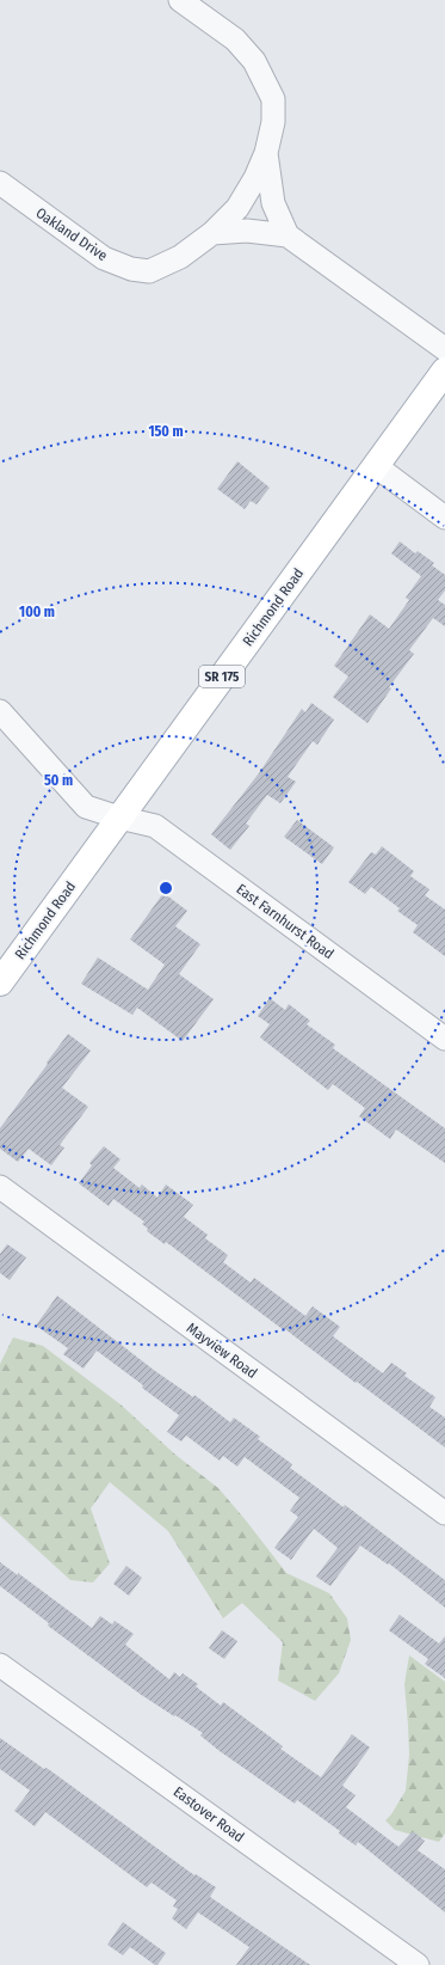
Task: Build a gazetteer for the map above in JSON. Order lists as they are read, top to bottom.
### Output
{
  "streets": {
    "main road": ["Richmond Road", "SR 175"],
    "street": [
      "Oakland Drive",
      "East Farnhurst Road",
      "Mayview Road",
      "Eastover Road"
    ]
  },
  "crossings": [
    ["Richmond Road", "East Farnhurst Road"]
  ],
  "rings": ["150 m", "100 m", "50 m"]
}
